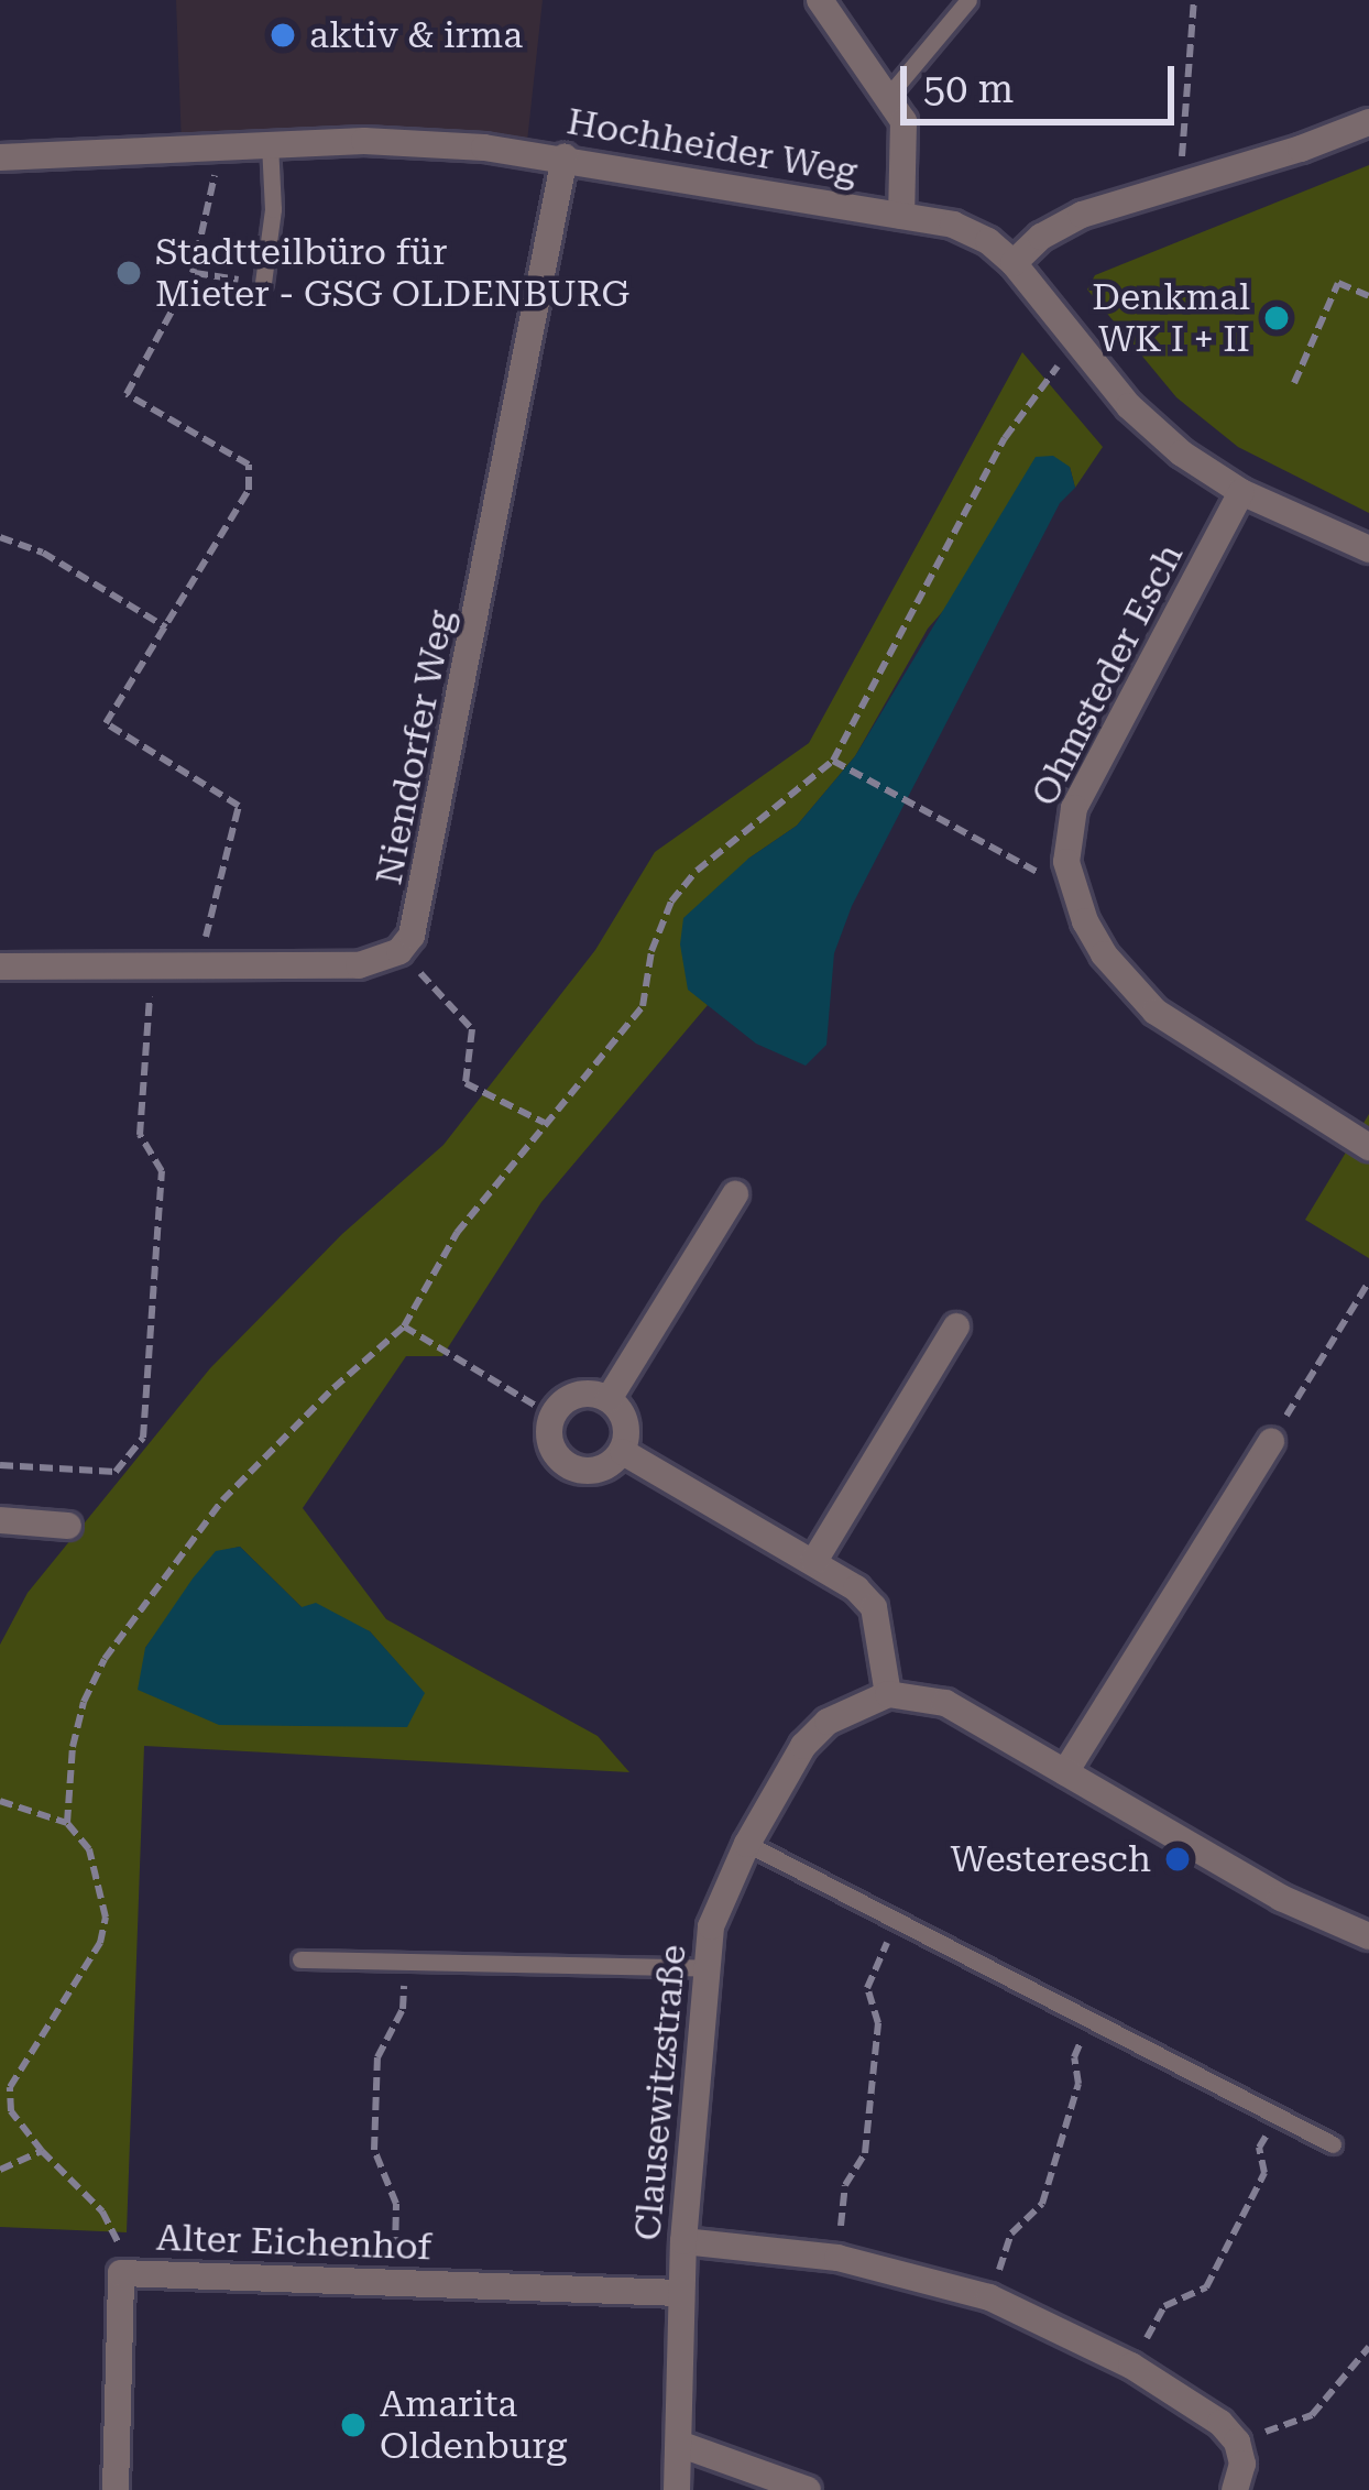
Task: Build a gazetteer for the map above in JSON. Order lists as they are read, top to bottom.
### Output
{
  "streets": {
    "street": [
      "Hochheider Weg",
      "Ohmsteder Esch",
      "Niendorfer Weg",
      "Clausewitzstraße",
      "Alter Eichenhof"
    ]
  },
  "crossings": [
    ["Hochheider Weg", "Ohmsteder Esch"],
    ["Hochheider Weg", "Niendorfer Weg"],
    ["Clausewitzstraße", "Alter Eichenhof"]
  ],
  "places": [
    "aktiv & irma",
    "Stadtteilbüro für Mieter - GSG OLDENBURG",
    "Denkmal WK I + II",
    "Westeresch",
    "Amarita Oldenburg"
  ],
  "scale_bar": "50 m"
}
